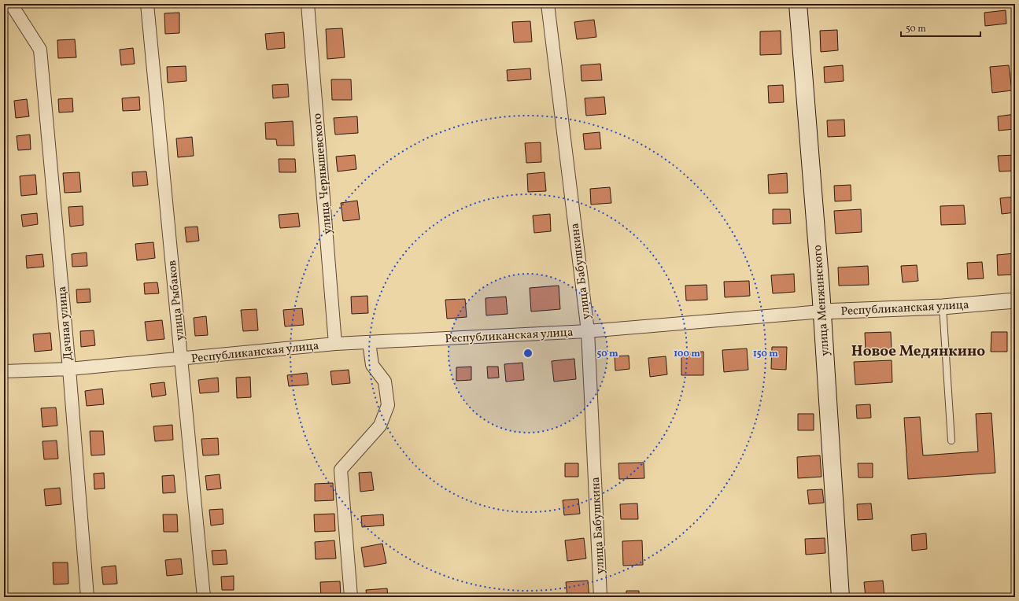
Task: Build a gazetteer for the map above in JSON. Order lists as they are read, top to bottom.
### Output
{
  "streets": {
    "main road": ["улица Менжинского"],
    "street": [
      "улица Чернышевского",
      "улица Бабушкина",
      "улица Рыбаков",
      "Республиканская улица",
      "Дачная улица"
    ]
  },
  "crossings": [
    ["улица Чернышевского", "Республиканская улица"],
    ["улица Бабушкина", "Республиканская улица"],
    ["улица Рыбаков", "Республиканская улица"],
    ["улица Менжинского", "Республиканская улица"],
    ["Республиканская улица", "Дачная улица"]
  ],
  "districts": ["Новое Медянкино"],
  "scale_bar": "50 m",
  "rings": ["50 m", "100 m", "150 m"]
}
